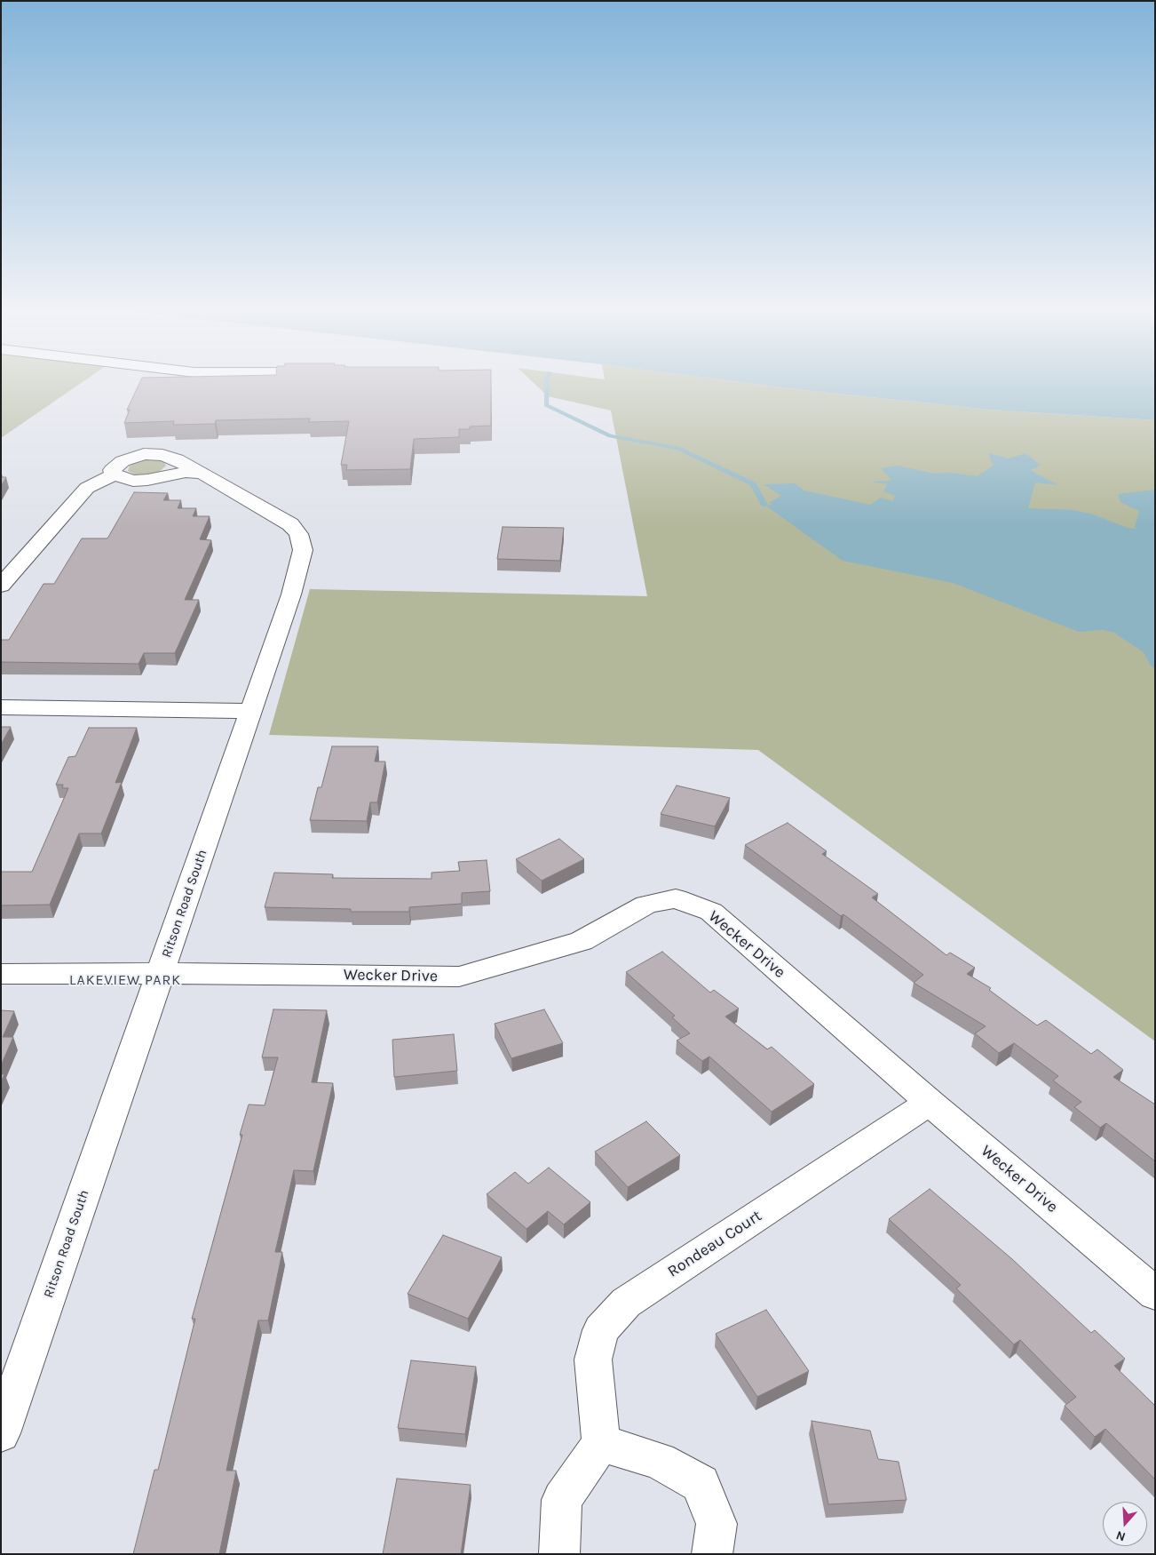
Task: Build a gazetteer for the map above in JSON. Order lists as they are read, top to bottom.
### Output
{
  "streets": {
    "street": ["Ritson Road South", "Wecker Drive", "Rondeau Court"]
  },
  "crossings": [
    ["Ritson Road South", "Wecker Drive"],
    ["Wecker Drive", "Rondeau Court"]
  ],
  "districts": ["LAKEVIEW PARK"],
  "north": "bottom"
}
